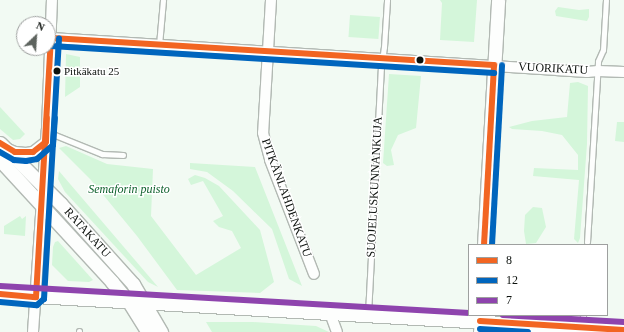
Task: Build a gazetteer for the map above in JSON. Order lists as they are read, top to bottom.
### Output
{
  "streets": {
    "main road": ["RATAKATU"],
    "street": ["VUORIKATU", "PITKÄNLAHDENKATU"],
    "lane": ["SUOJELUSKUNNANKUJA"]
  },
  "crossings": [
    ["VUORIKATU", "SUOJELUSKUNNANKUJA"],
    ["VUORIKATU", "PITKÄNLAHDENKATU"]
  ],
  "parks": ["Semaforin puisto"],
  "places": ["Pitkäkatu 25"],
  "lines": ["transit line 12", "transit line 8", "transit line 7"],
  "legend": ["8", "12", "7"],
  "north": "top right"
}
